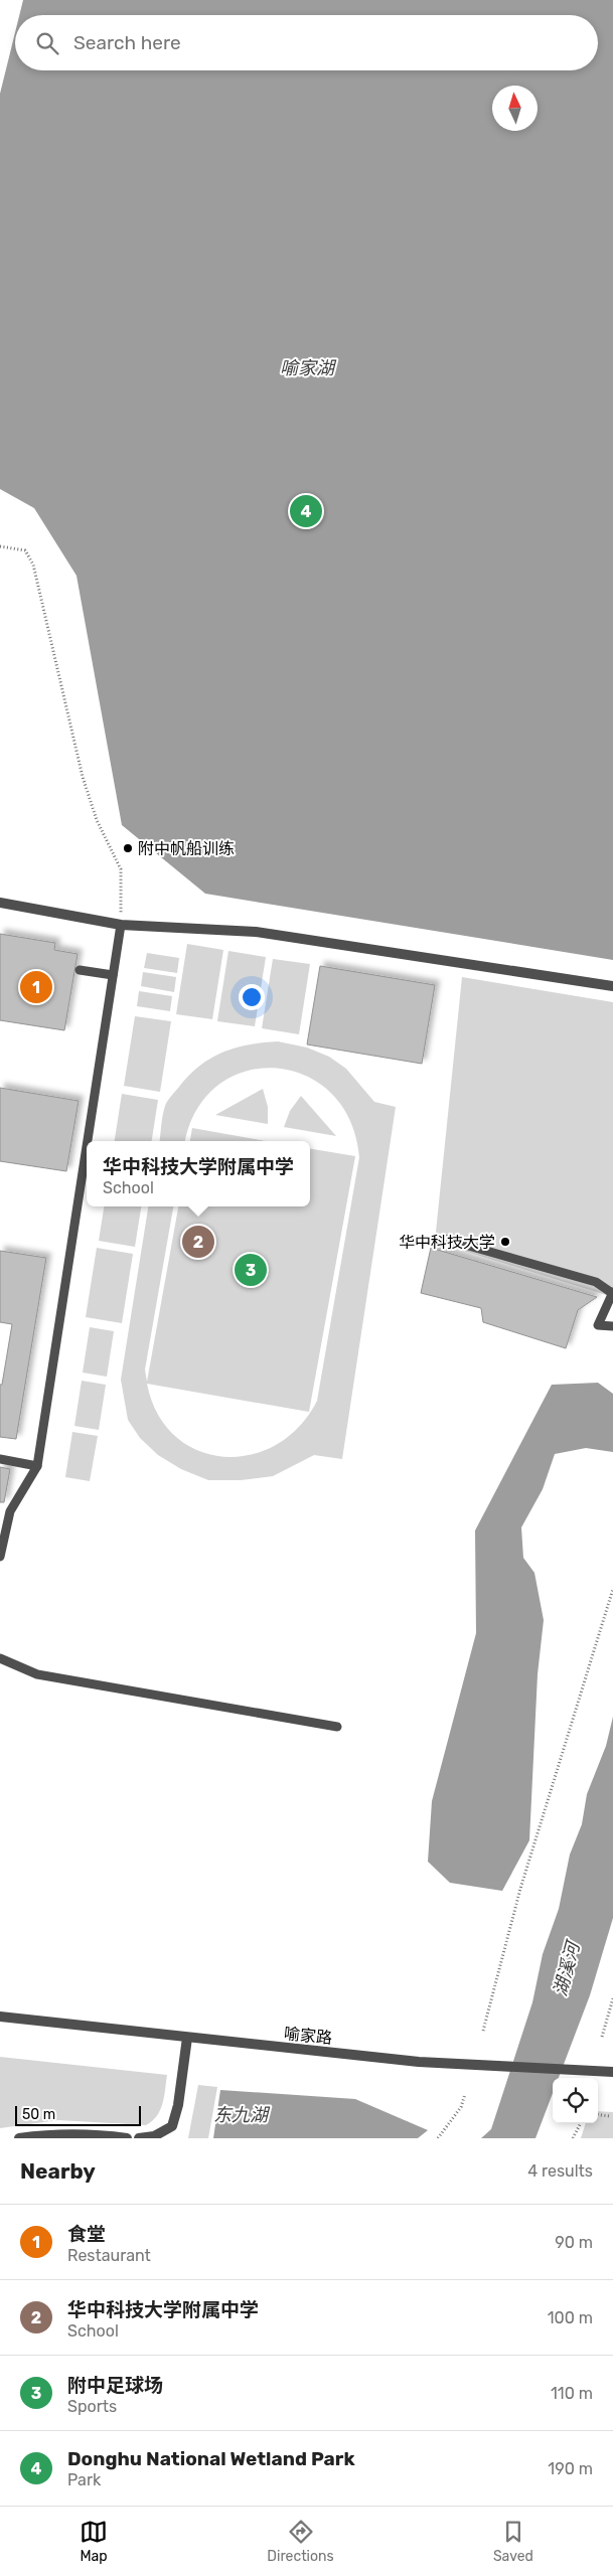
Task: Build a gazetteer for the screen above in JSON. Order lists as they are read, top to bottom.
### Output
{
  "streets": {
    "street": ["喻家路"]
  },
  "water": ["喻家湖", "湖溪河", "东九湖"],
  "places": ["附中帆船训练", "华中科技大学"],
  "scale_bar": "50 m",
  "north": "top",
  "page": {
    "search": "Search here",
    "pins": [
      "4",
      "1",
      "2",
      "3"
    ],
    "popup": ["华中科技大学附属中学", "School"],
    "scale": "50 m",
    "heading": ["Nearby", "4 results"],
    "list": [
      {
        "mark": "1",
        "name": "食堂",
        "note": "Restaurant",
        "value": "90 m"
      },
      {
        "mark": "2",
        "name": "华中科技大学附属中学",
        "note": "School",
        "value": "100 m"
      },
      {
        "mark": "3",
        "name": "附中足球场",
        "note": "Sports",
        "value": "110 m"
      },
      {
        "mark": "4",
        "name": "Donghu National Wetland Park",
        "note": "Park",
        "value": "190 m"
      }
    ],
    "nav": ["Map", "Directions", "Saved"]
  }
}
